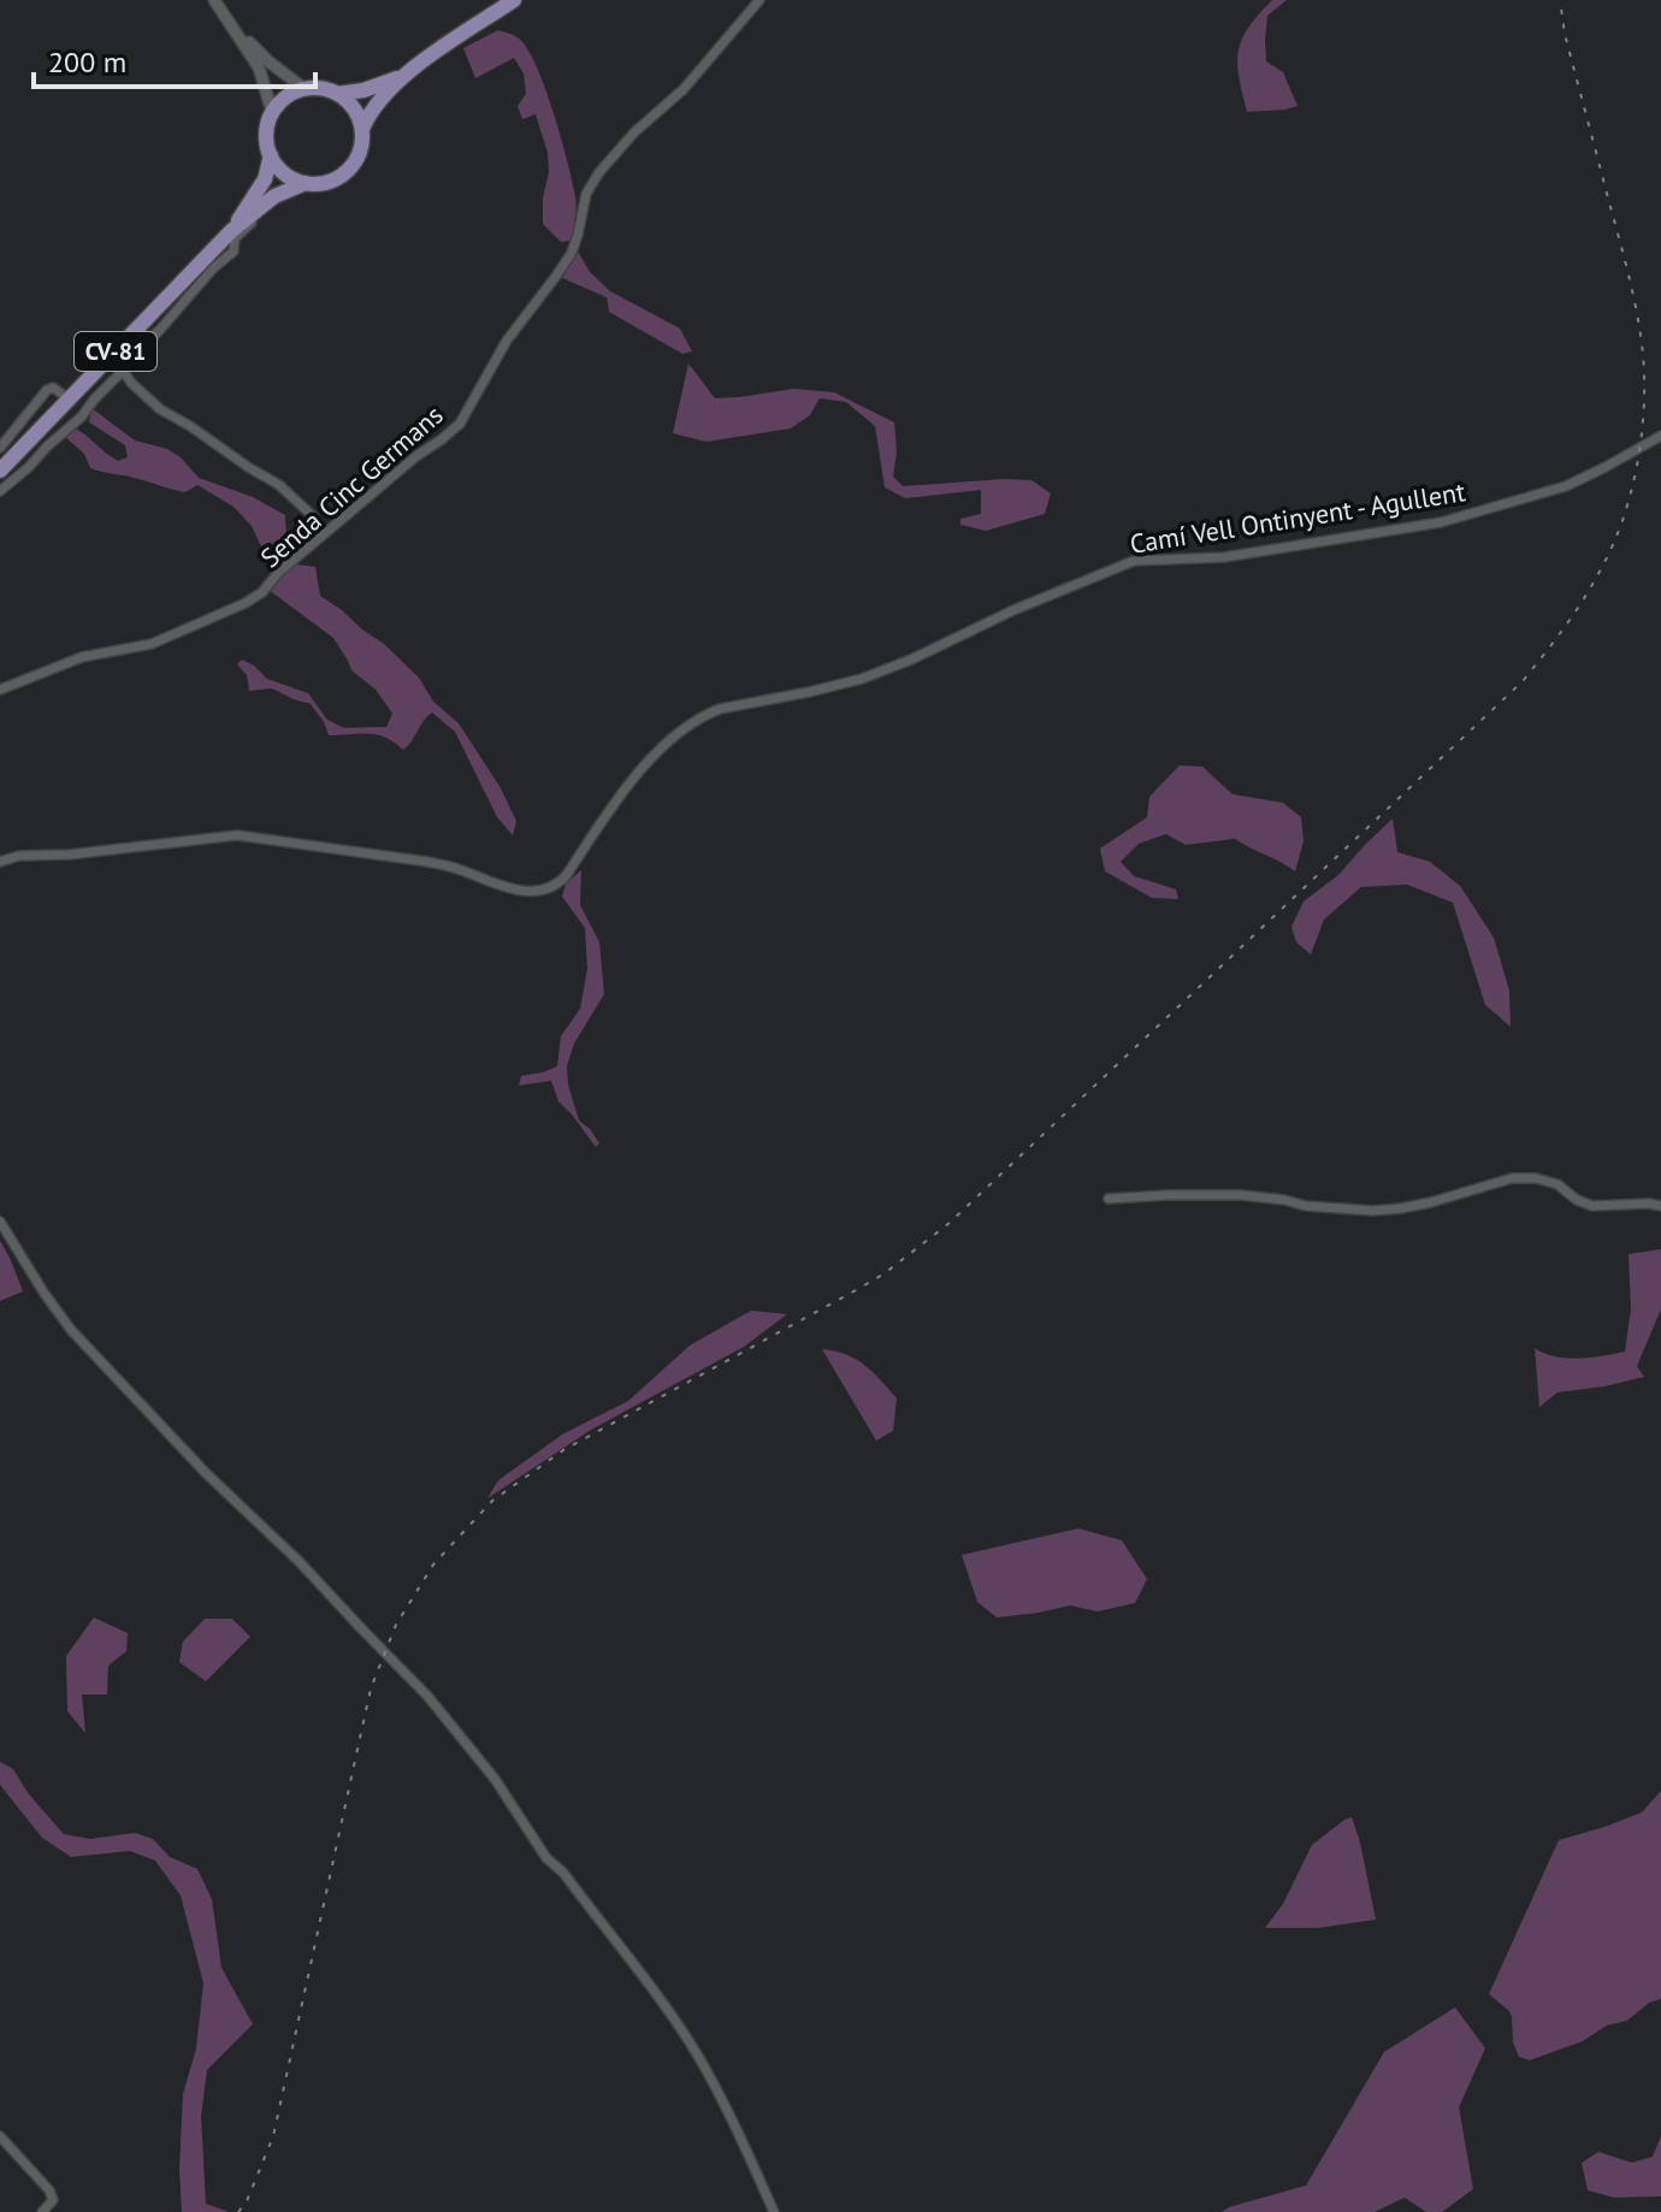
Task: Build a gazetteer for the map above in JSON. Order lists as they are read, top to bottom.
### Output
{
  "streets": {
    "main road": ["CV-81"],
    "street": ["Senda Cinc Germans", "Camí Vell Ontinyent - Agullent"]
  },
  "scale_bar": "200 m"
}
